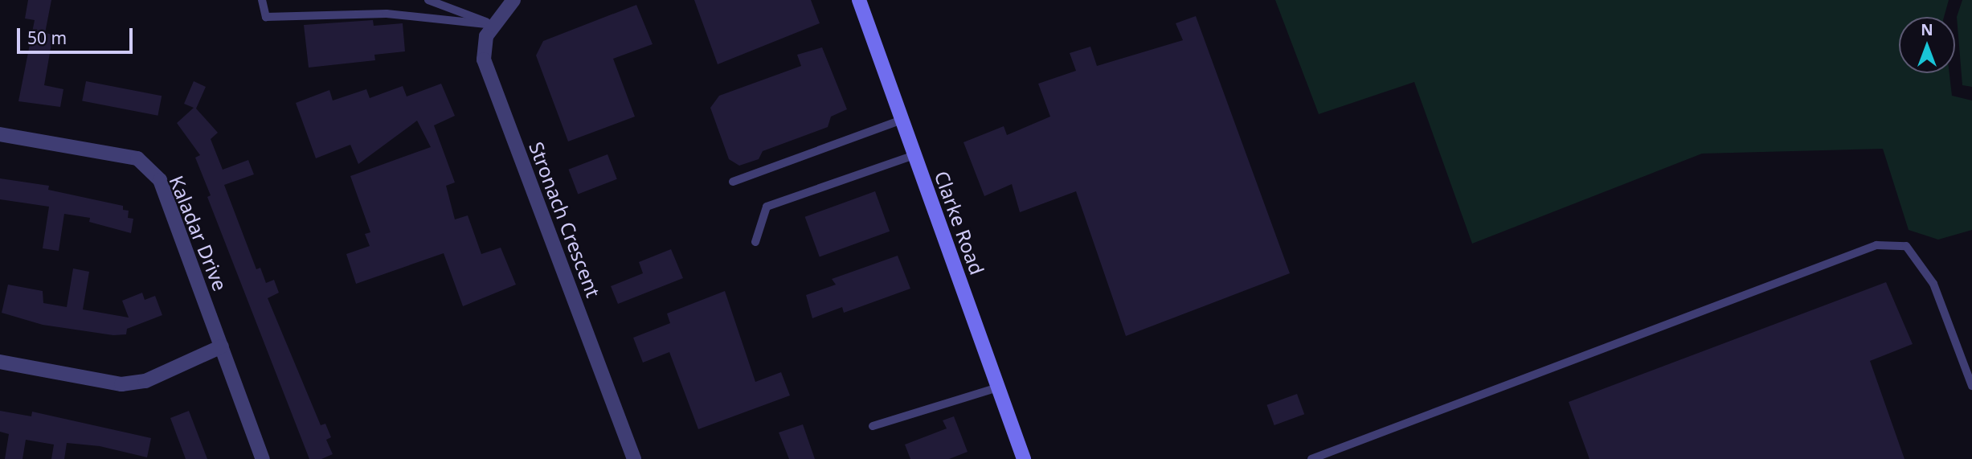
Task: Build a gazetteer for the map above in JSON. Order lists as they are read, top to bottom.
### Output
{
  "streets": {
    "main road": ["Clarke Road"],
    "street": ["Stronach Crescent", "Kaladar Drive"]
  },
  "scale_bar": "50 m",
  "north": "top"
}
